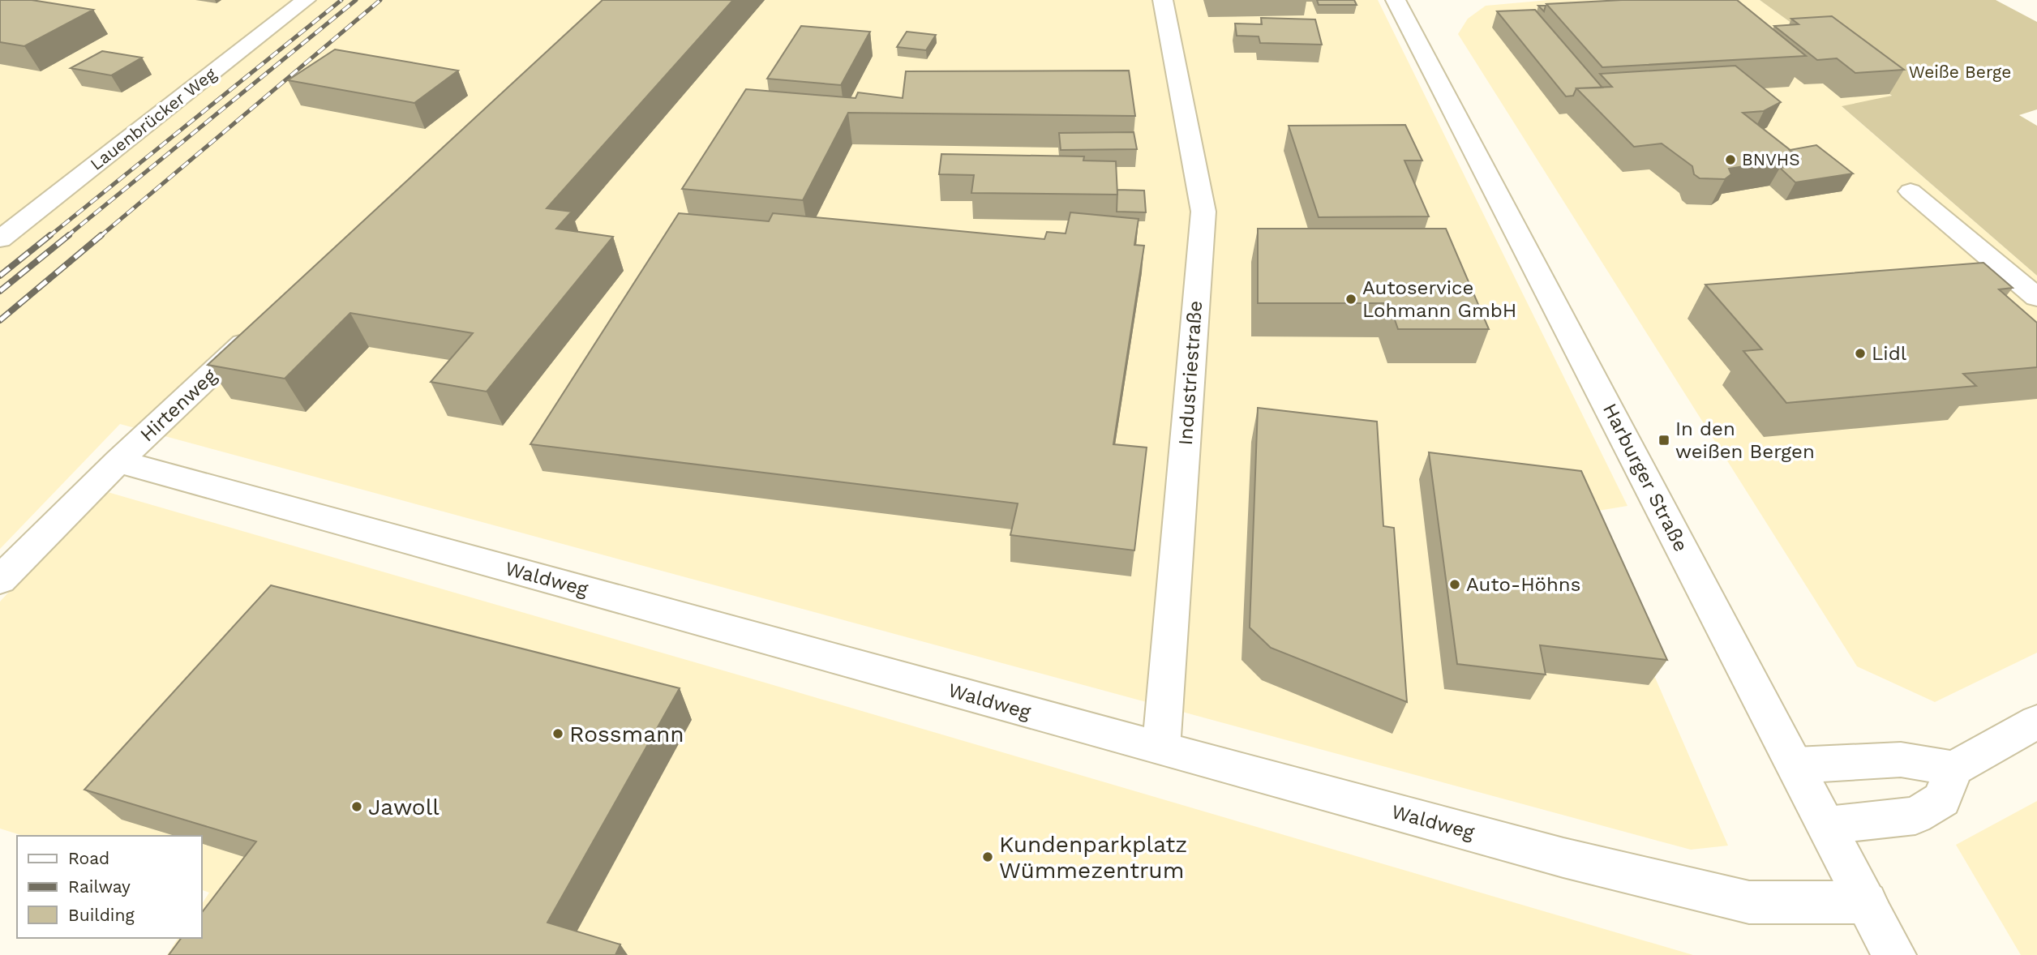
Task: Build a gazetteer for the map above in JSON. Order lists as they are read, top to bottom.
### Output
{
  "streets": {
    "street": [
      "Lauenbrücker Weg",
      "Industriestraße",
      "Hirtenweg",
      "Harburger Straße",
      "Waldweg"
    ]
  },
  "crossings": [
    ["Industriestraße", "Waldweg"],
    ["Hirtenweg", "Waldweg"],
    ["Harburger Straße", "Waldweg"]
  ],
  "parks": ["Weiße Berge"],
  "places": {
    "other": [
      "BNVHS",
      "Autoservice Lohmann GmbH",
      "Lidl",
      "Auto-Höhns",
      "Rossmann",
      "Jawoll",
      "Kundenparkplatz Wümmezentrum"
    ],
    "transit": ["In den weißen Bergen"]
  },
  "legend": ["Road", "Railway", "Building"]
}
